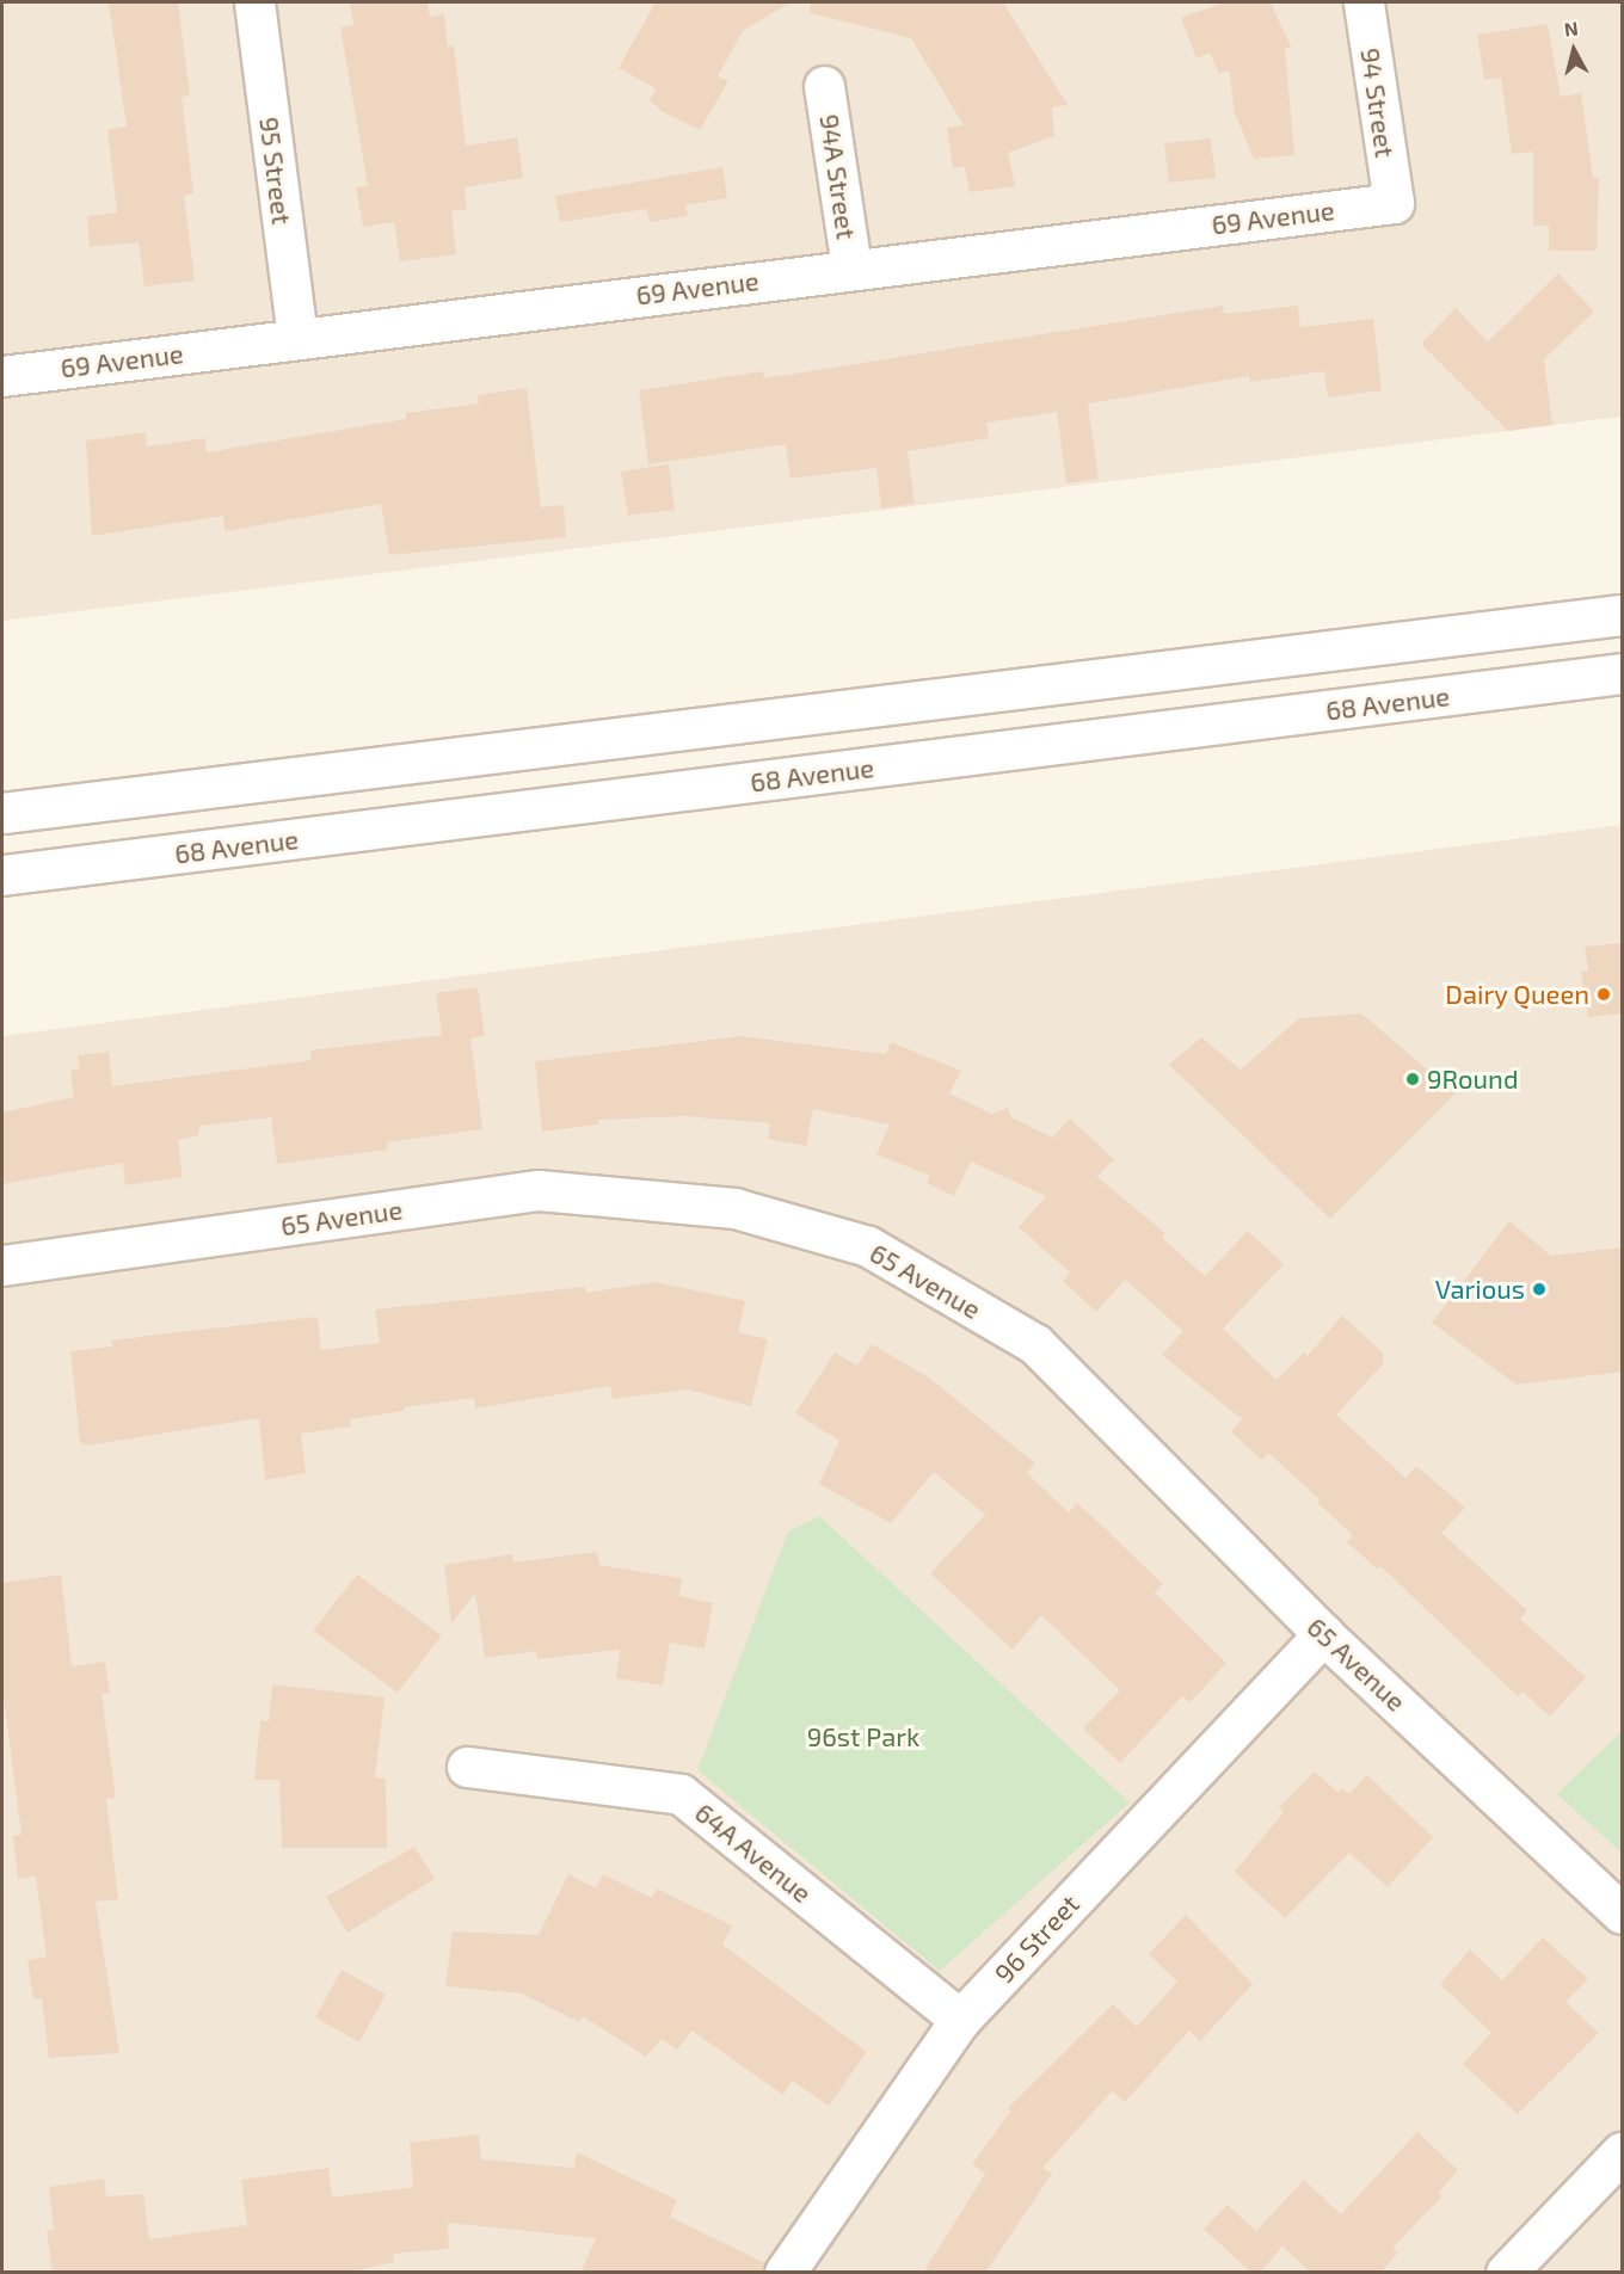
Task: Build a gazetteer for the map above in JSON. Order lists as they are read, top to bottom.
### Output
{
  "streets": {
    "street": [
      "94 Street",
      "95 Street",
      "94A Street",
      "69 Avenue",
      "68 Avenue",
      "65 Avenue",
      "64A Avenue",
      "96 Street"
    ]
  },
  "crossings": [
    ["94 Street", "69 Avenue"],
    ["95 Street", "69 Avenue"],
    ["94A Street", "69 Avenue"],
    ["65 Avenue", "96 Street"],
    ["64A Avenue", "96 Street"]
  ],
  "parks": ["96st Park"],
  "places": ["Dairy Queen", "9Round", "Various"],
  "north": "top"
}
